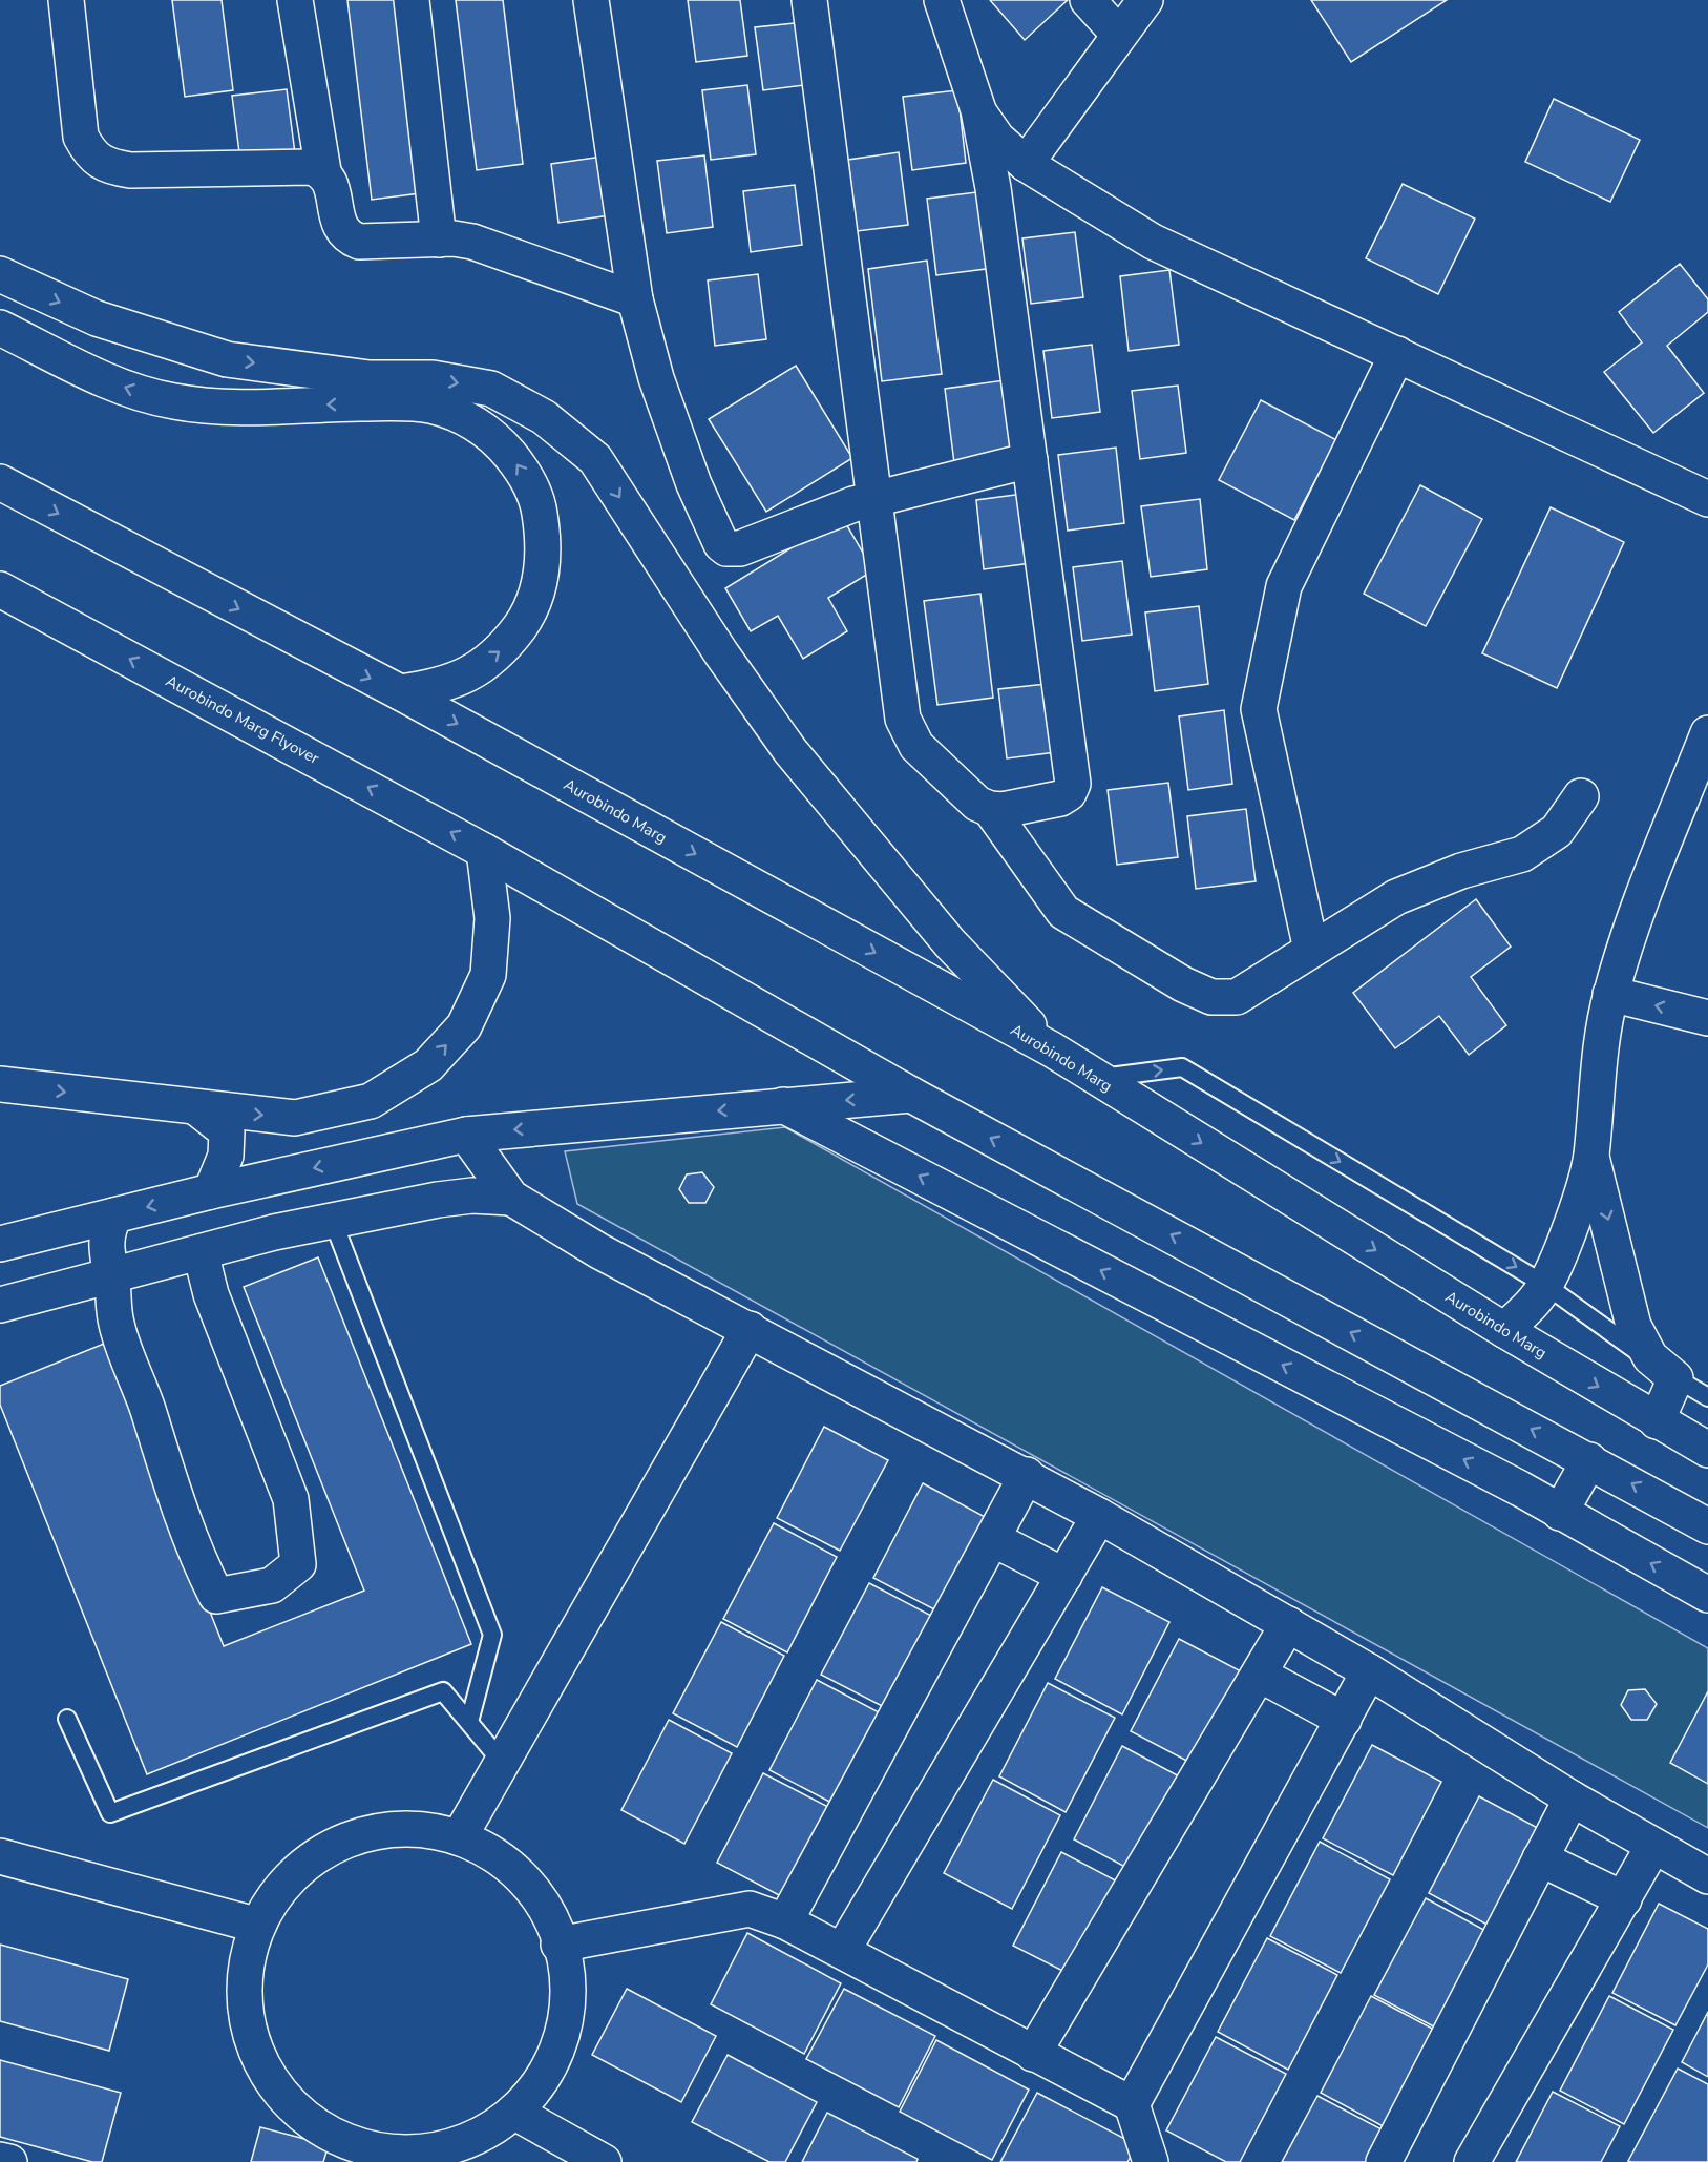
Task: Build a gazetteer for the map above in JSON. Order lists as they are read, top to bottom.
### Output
{
  "streets": {
    "street": ["Aurobindo Marg Flyover", "Aurobindo Marg"]
  }
}
